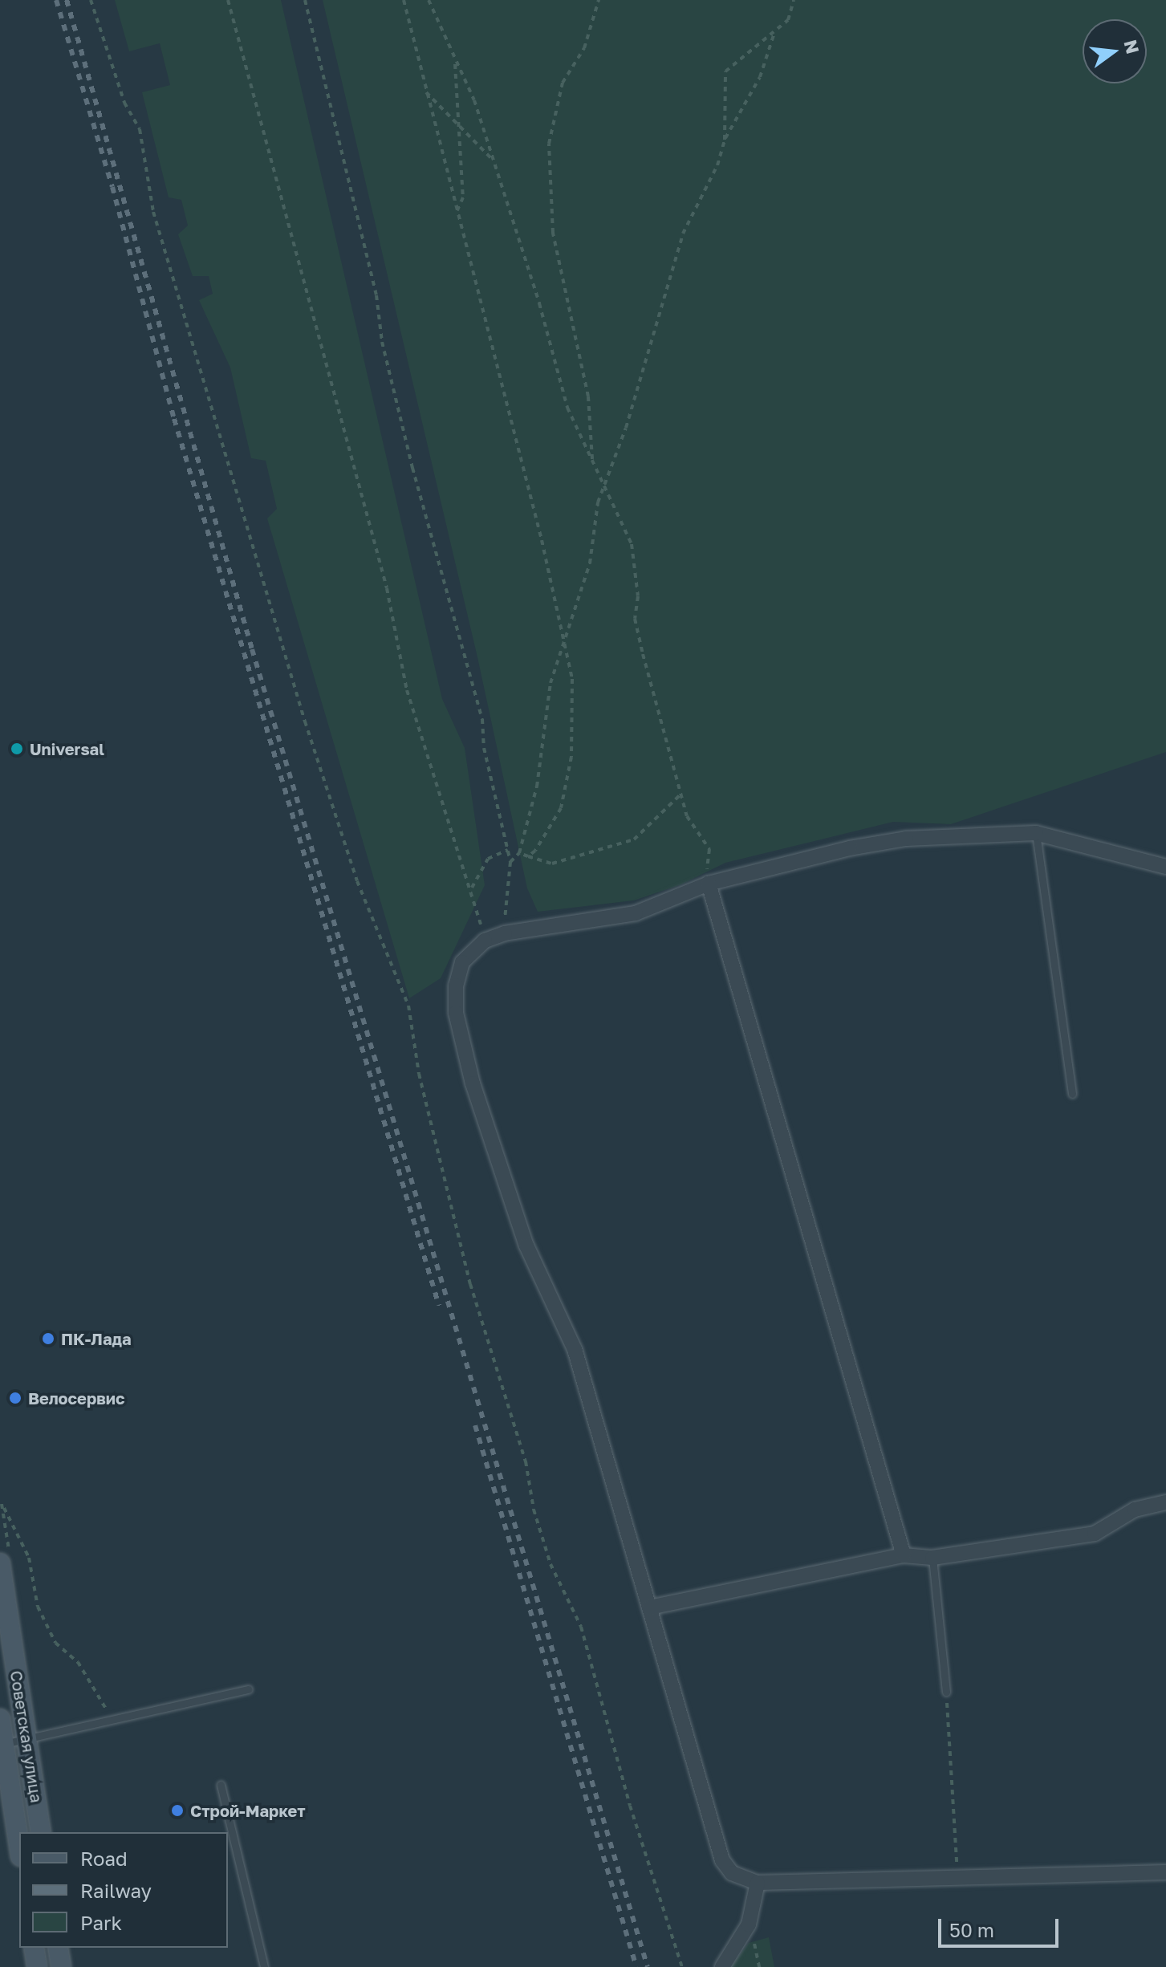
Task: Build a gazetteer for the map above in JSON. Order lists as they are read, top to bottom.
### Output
{
  "streets": {
    "main road": ["Советская улица"]
  },
  "places": [
    "Universal",
    "ПК-Лада",
    "Велосервис",
    "Строй-Маркет"
  ],
  "legend": ["Road", "Railway", "Park"],
  "scale_bar": "50 m",
  "north": "right"
}
